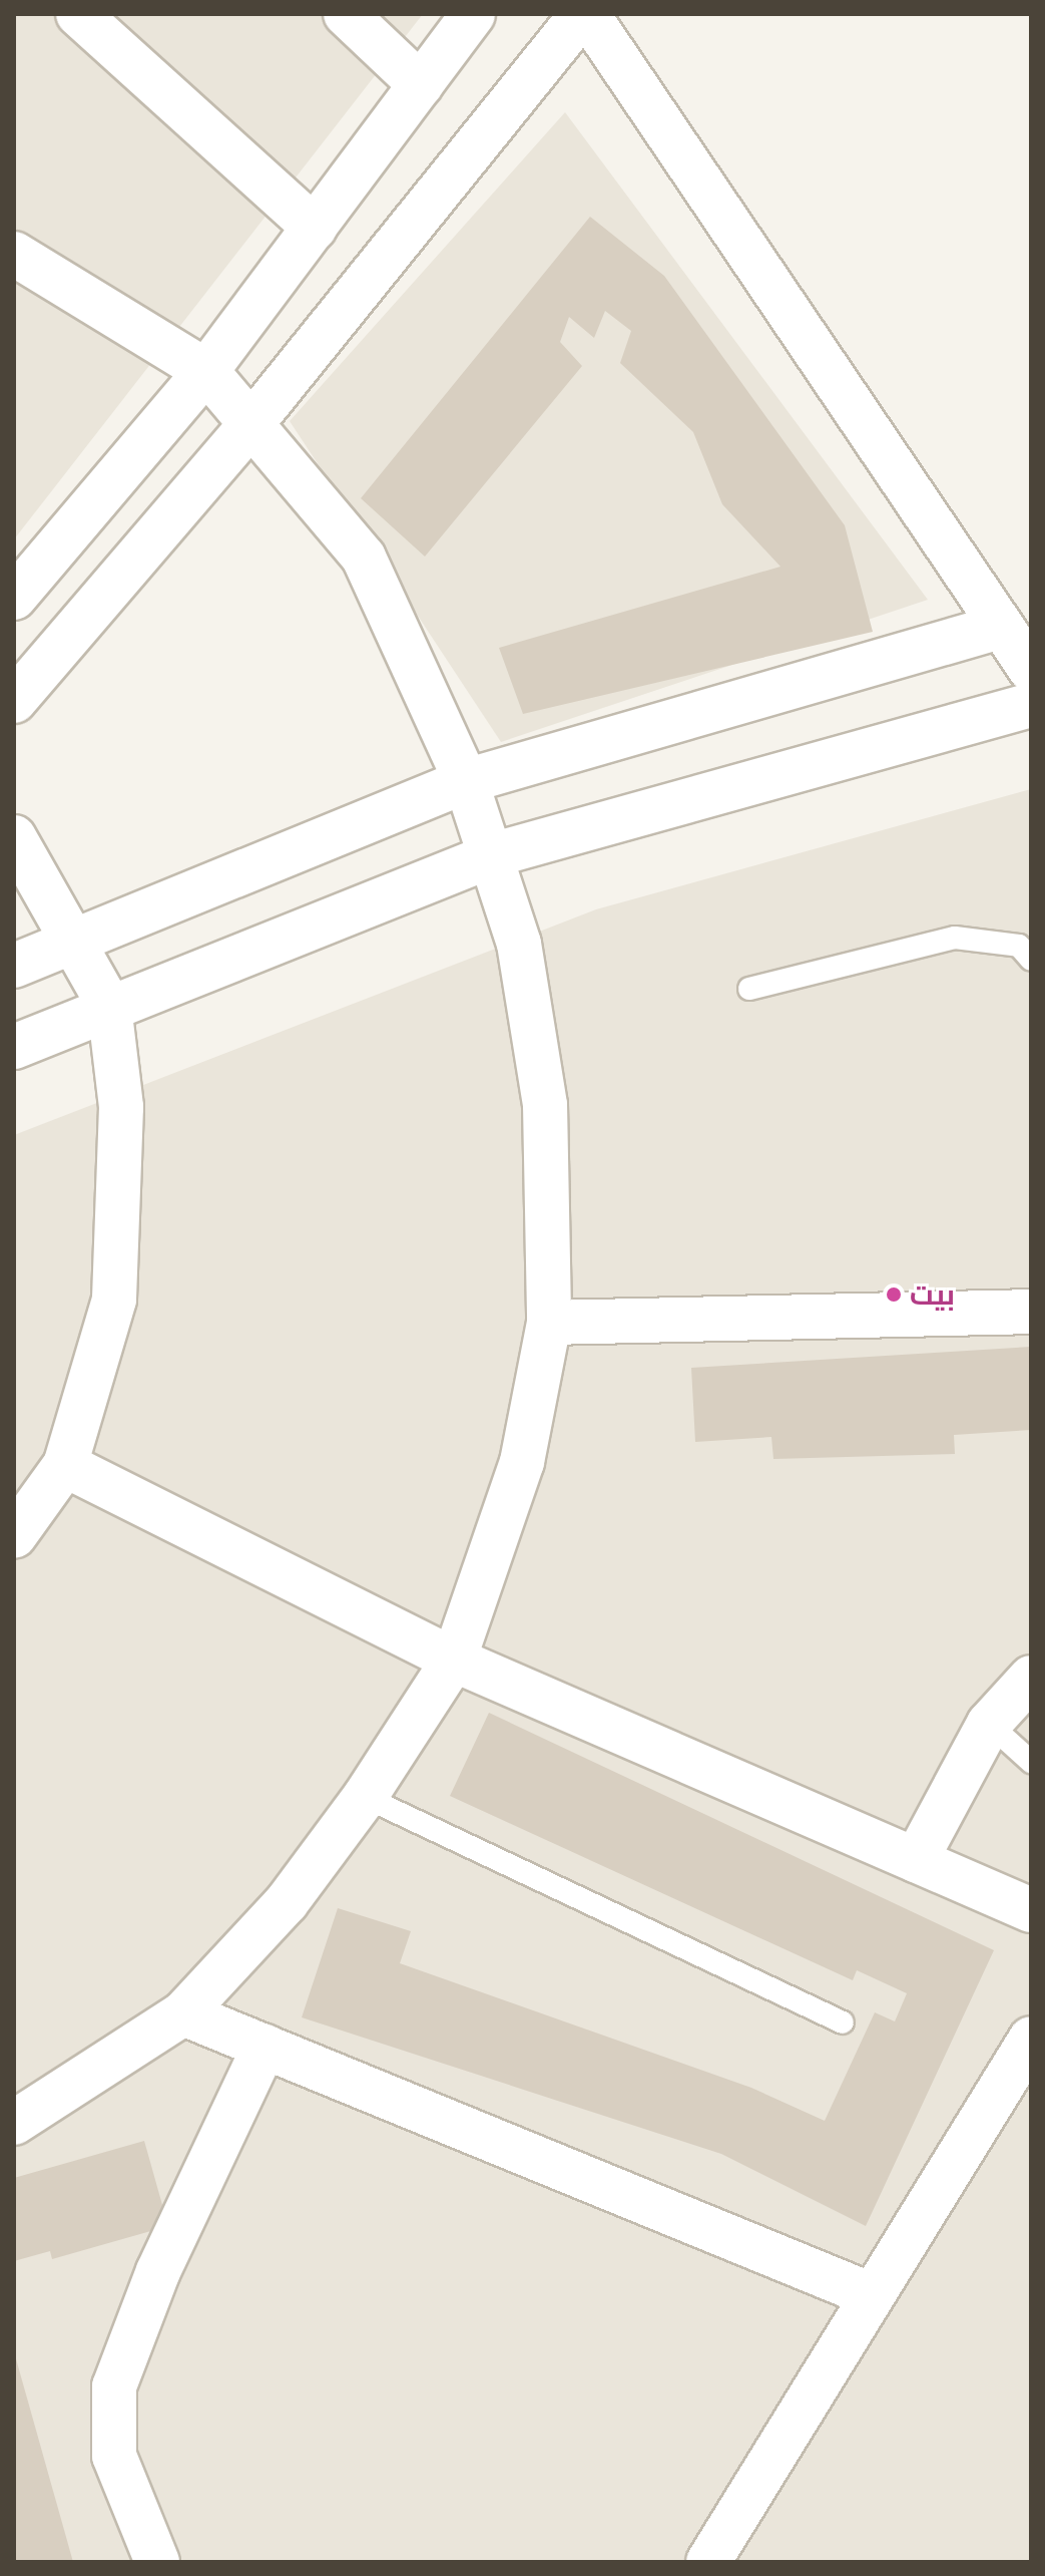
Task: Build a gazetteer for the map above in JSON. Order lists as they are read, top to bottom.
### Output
{
  "places": ["بيت"]
}
